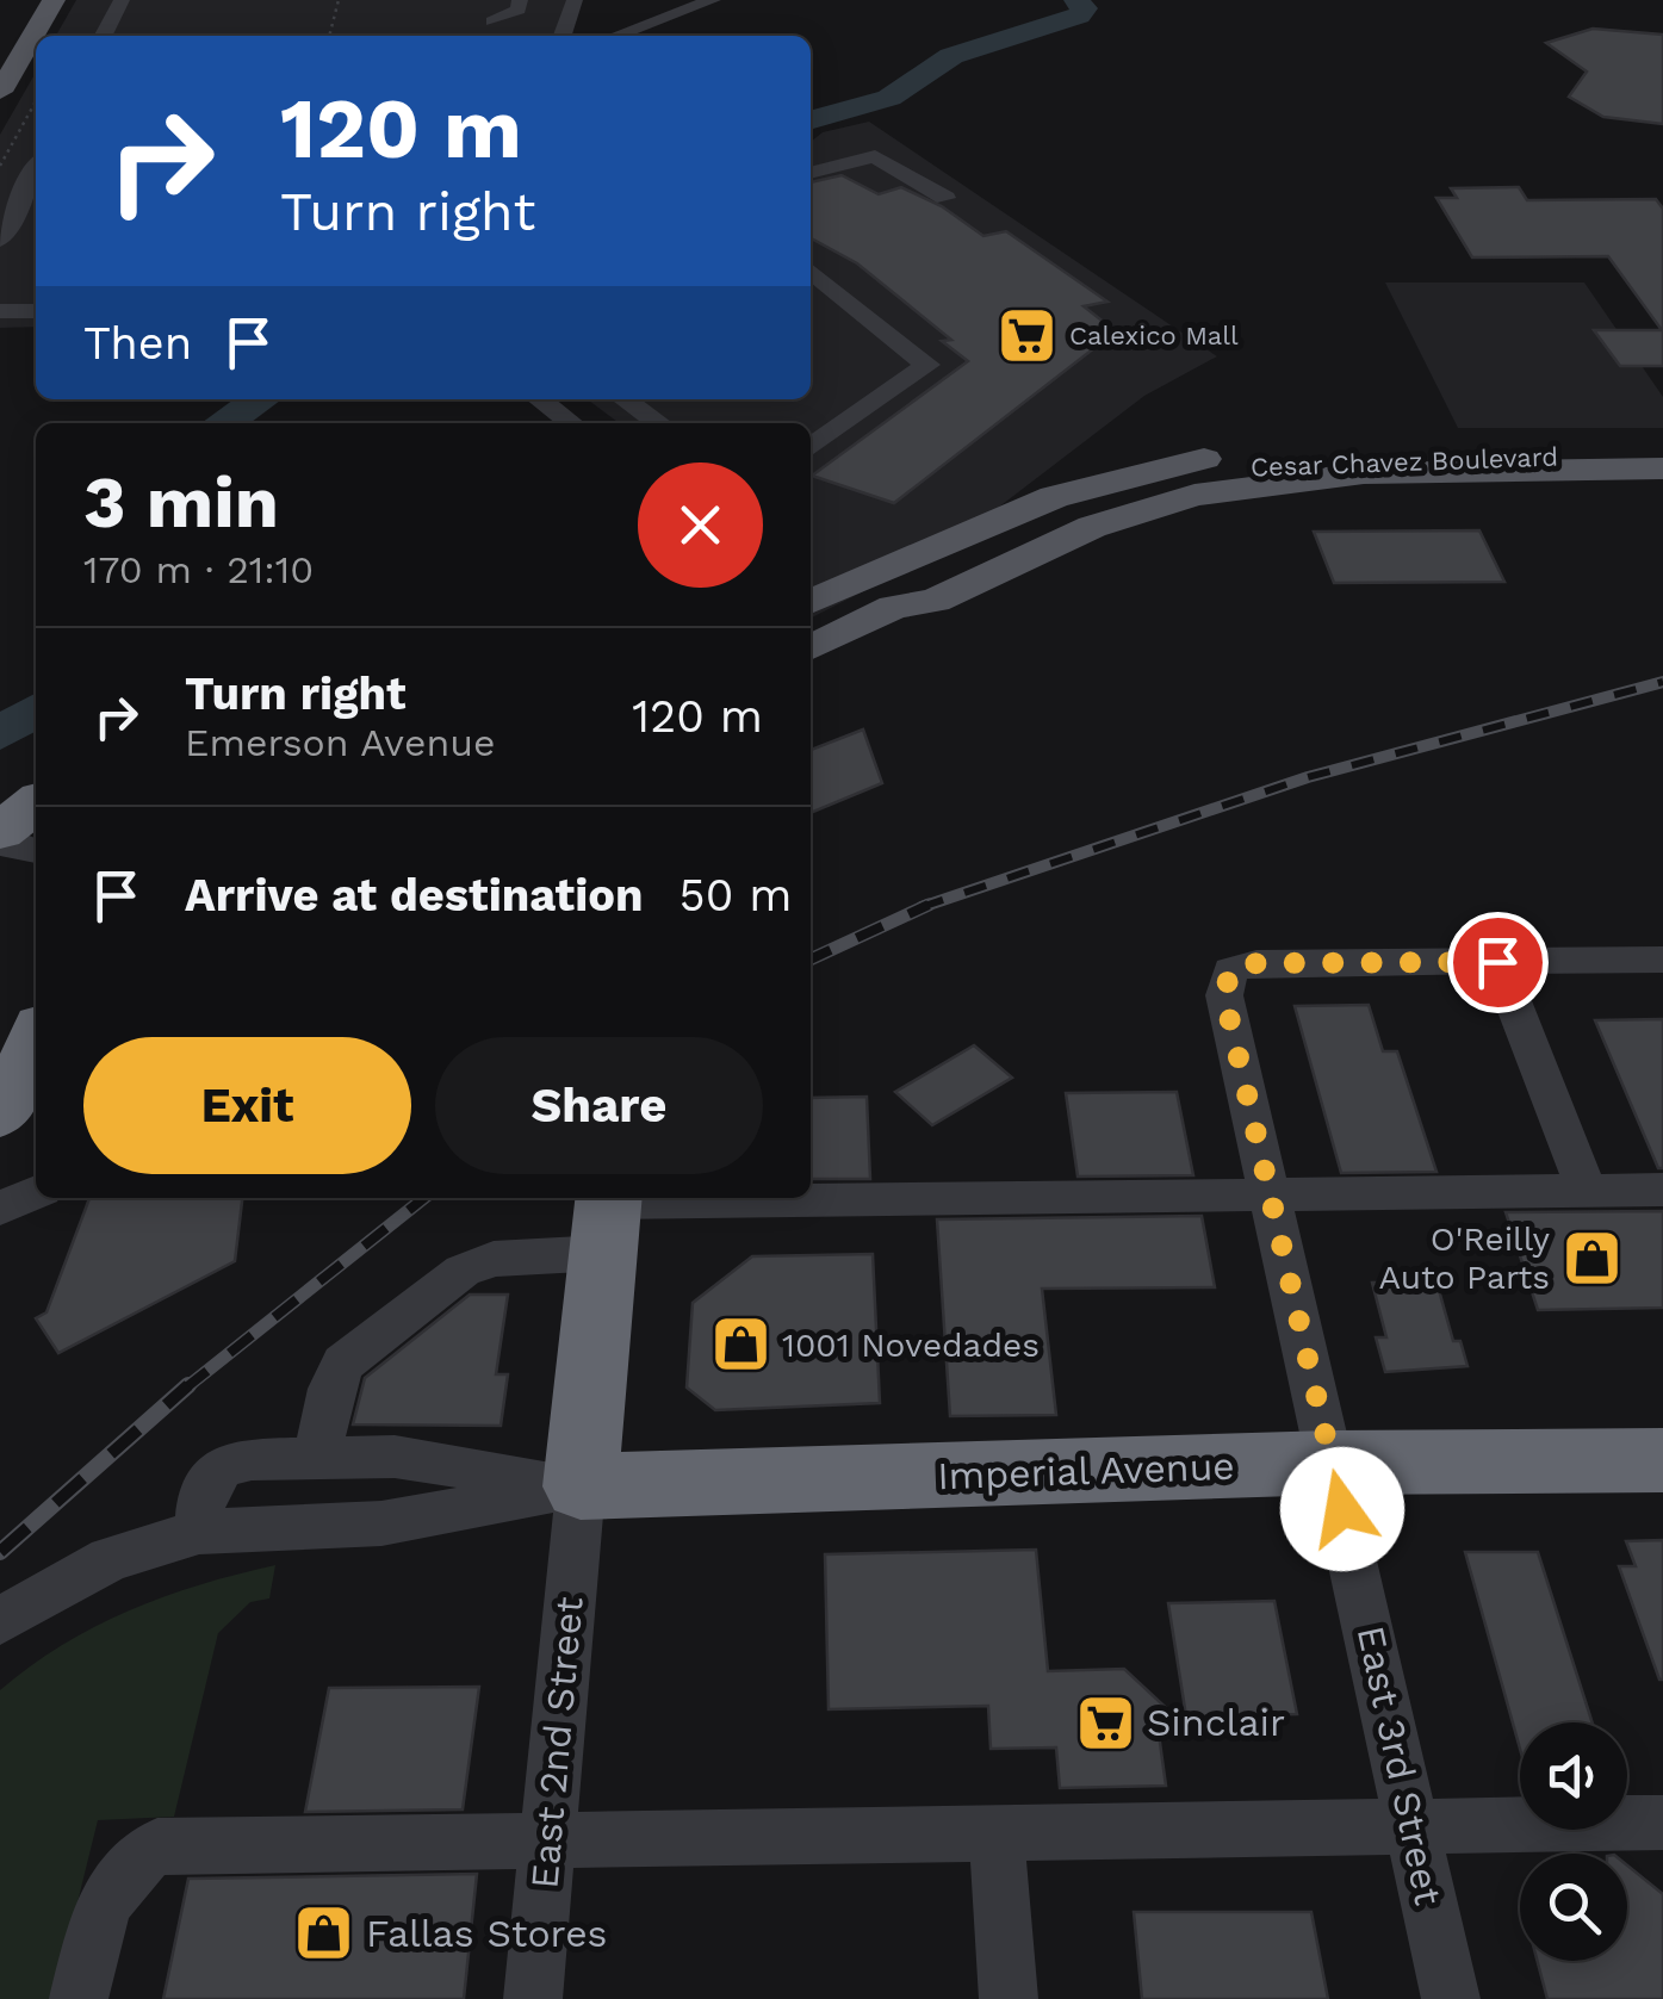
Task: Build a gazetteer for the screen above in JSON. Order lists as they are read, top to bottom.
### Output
{
  "streets": {
    "highway": ["Imperial Avenue"],
    "main road": ["Cesar Chavez Boulevard"],
    "street": ["East 2nd Street", "East 3rd Street"]
  },
  "crossings": [
    ["Imperial Avenue", "East 2nd Street"],
    ["Imperial Avenue", "East 3rd Street"]
  ],
  "places": {
    "supermarket": ["Calexico Mall", "Sinclair"],
    "shop": ["O'Reilly Auto Parts", "1001 Novedades", "Fallas Stores"]
  },
  "page": {
    "turn": ["120 m", "Turn right"],
    "then": "Then",
    "heading": ["3 min", "170 m · 21:10"],
    "list": [
      {
        "name": "Turn right",
        "note": "Emerson Avenue",
        "value": "120 m"
      },
      {
        "name": "Arrive at destination",
        "value": "50 m"
      }
    ],
    "buttons": ["Exit", "Share"]
  }
}
